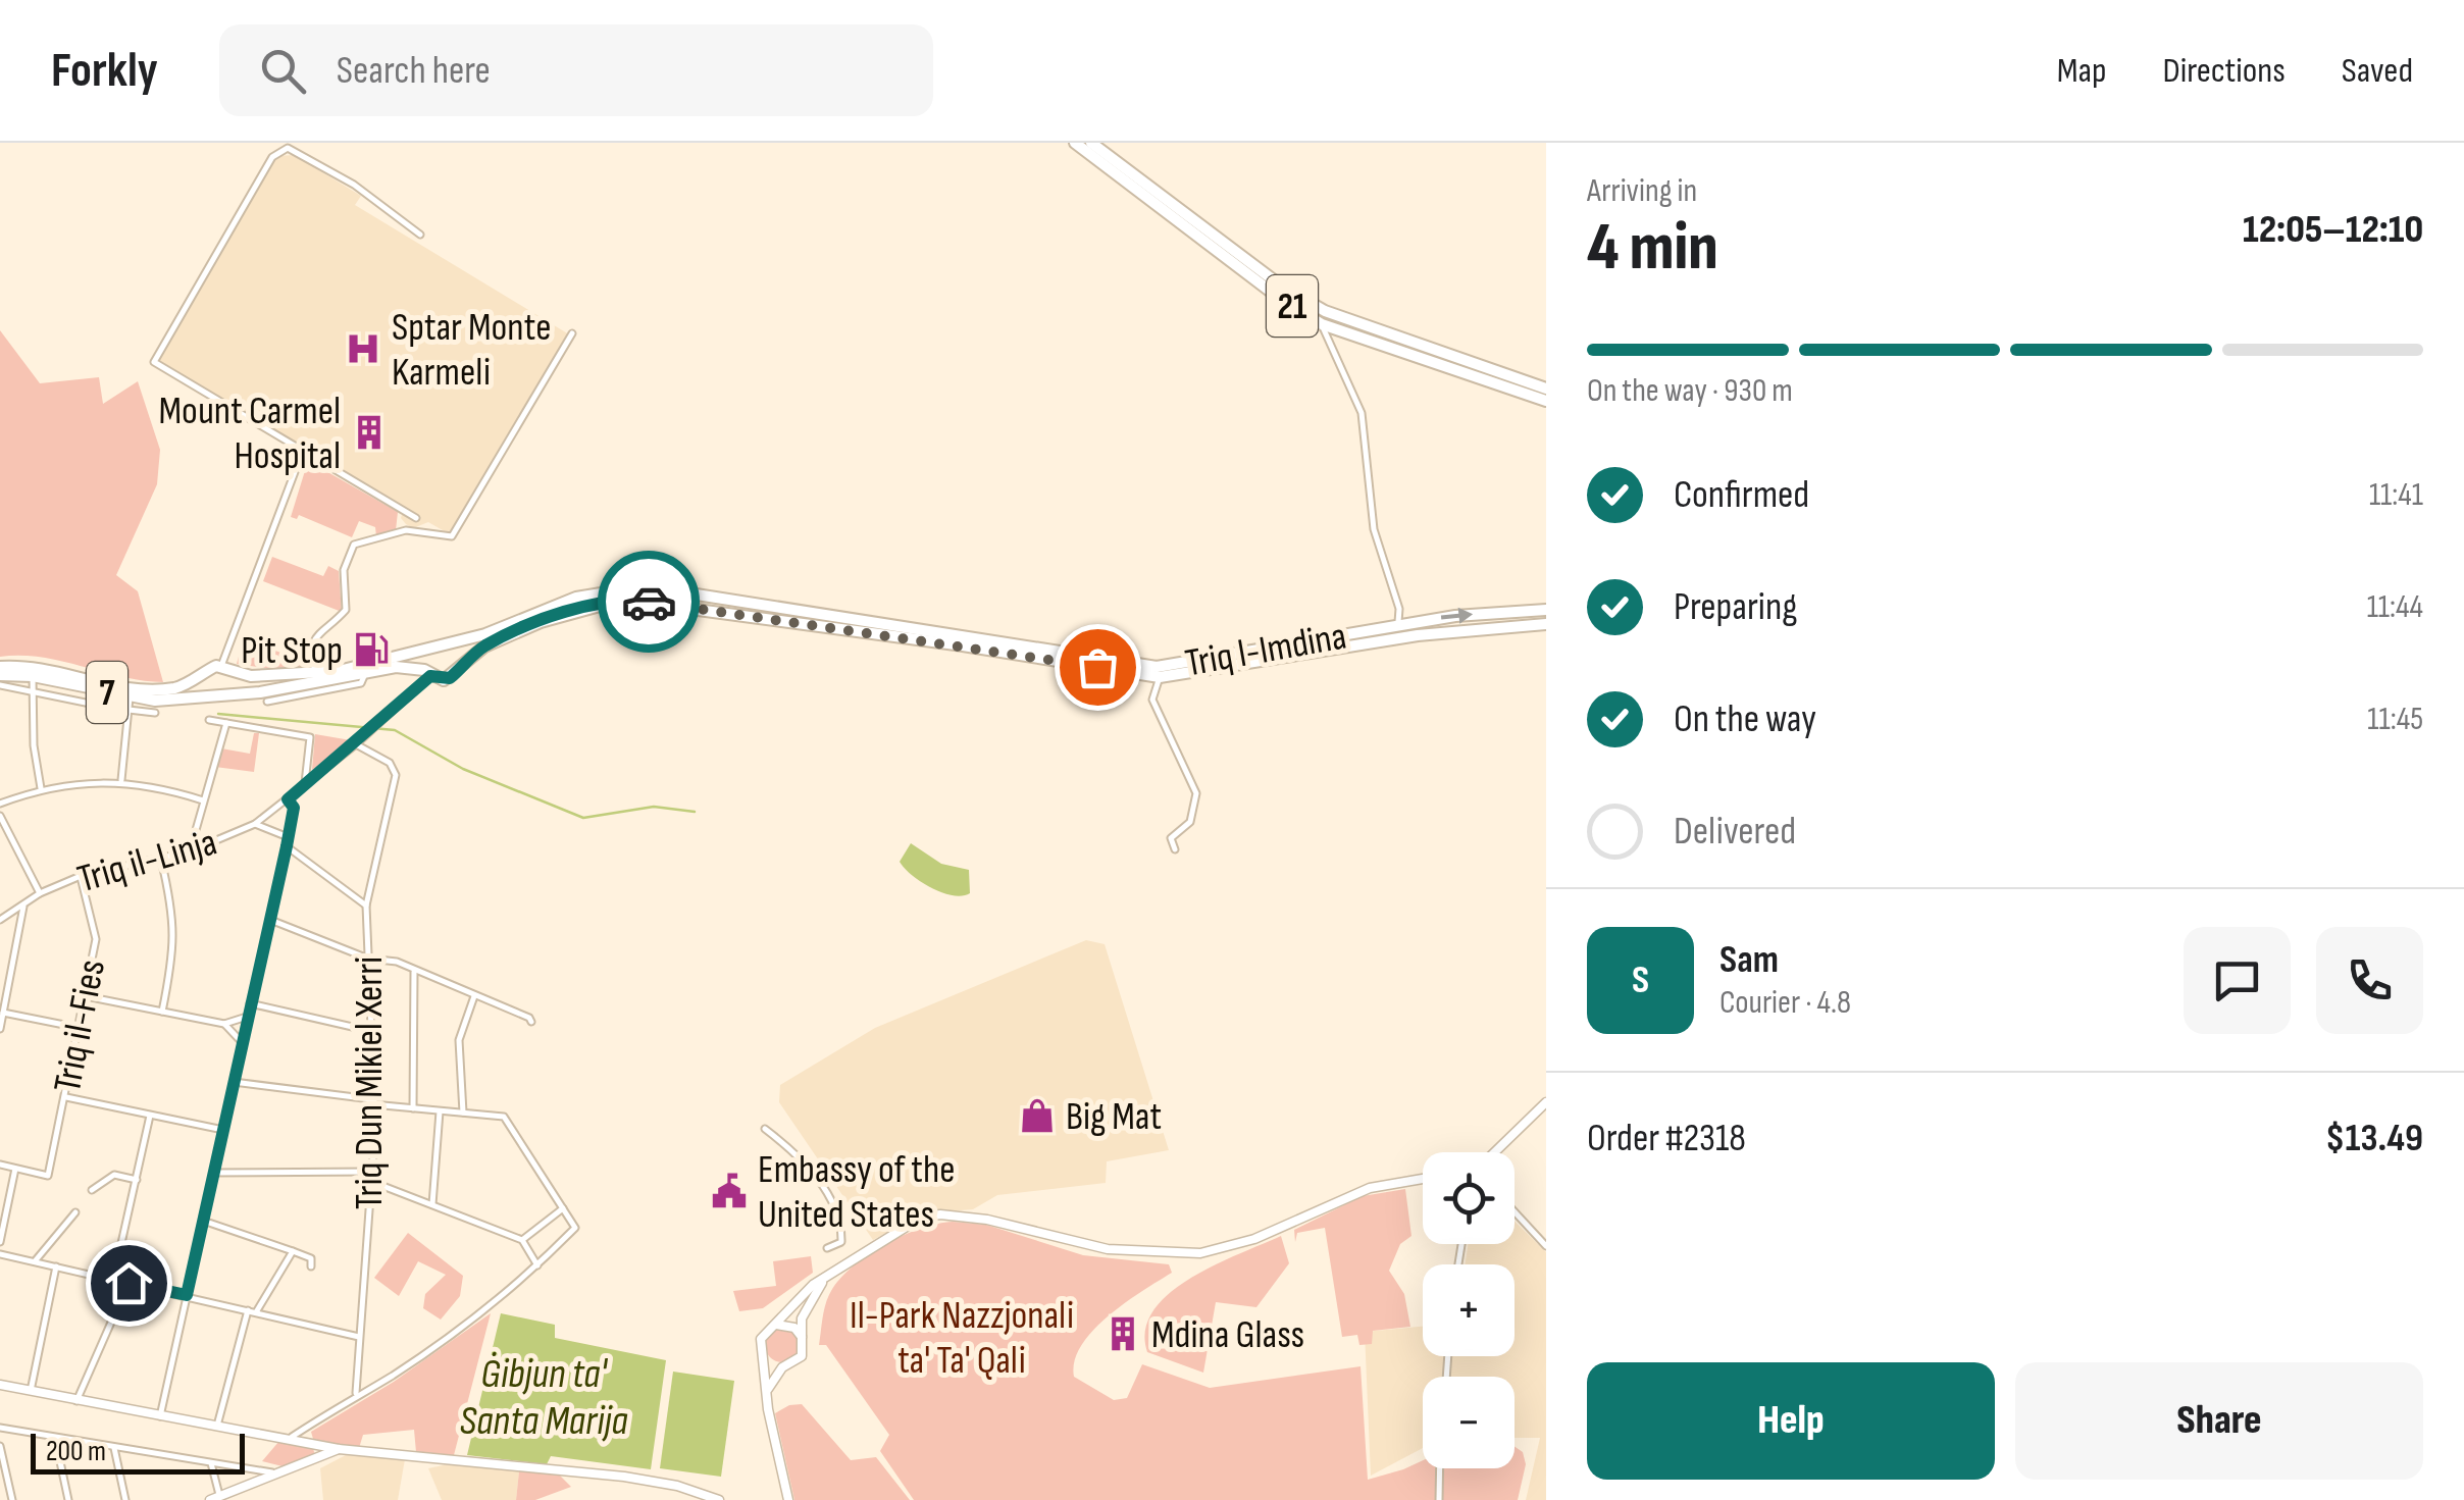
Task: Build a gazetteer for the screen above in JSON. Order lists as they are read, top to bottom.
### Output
{
  "streets": {
    "highway": ["21", "Triq l-Imdina", "7"],
    "street": ["Triq il-Linja", "Triq il-Fies", "Triq Dun Mikiel Xerri"]
  },
  "crossings": [
    ["Triq l-Imdina", "Triq il-Linja"],
    ["Triq il-Linja", "Triq il-Fies"],
    ["Triq il-Linja", "Triq Dun Mikiel Xerri"]
  ],
  "water": ["Ġibjun ta' Santa Marija"],
  "parks": ["Il-Park Nazzjonali ta' Ta' Qali"],
  "places": {
    "hospital": ["Sptar Monte Karmeli"],
    "building": ["Mount Carmel Hospital", "Mdina Glass"],
    "fuel station": ["Pit Stop"],
    "shop": ["Big Mat"],
    "public building": ["Embassy of the United States"]
  },
  "scale_bar": "200 m",
  "page": {
    "header": "Forkly",
    "search": "Search here",
    "nav": ["Map", "Directions", "Saved"],
    "heading": ["4 min", "Arriving in", "12:05–12:10"],
    "panel": [
      "Sam",
      "Courier · 4.8",
      "Order #2318",
      "$13.49"
    ],
    "bar": "On the way · 930 m",
    "list": [
      ["Confirmed", "11:41"],
      ["Preparing", "11:44"],
      ["On the way", "11:45"],
      "Delivered"
    ],
    "round": "S",
    "map_buttons": ["+", "−"],
    "buttons": ["Help", "Share"],
    "scale": "200 m"
  }
}
